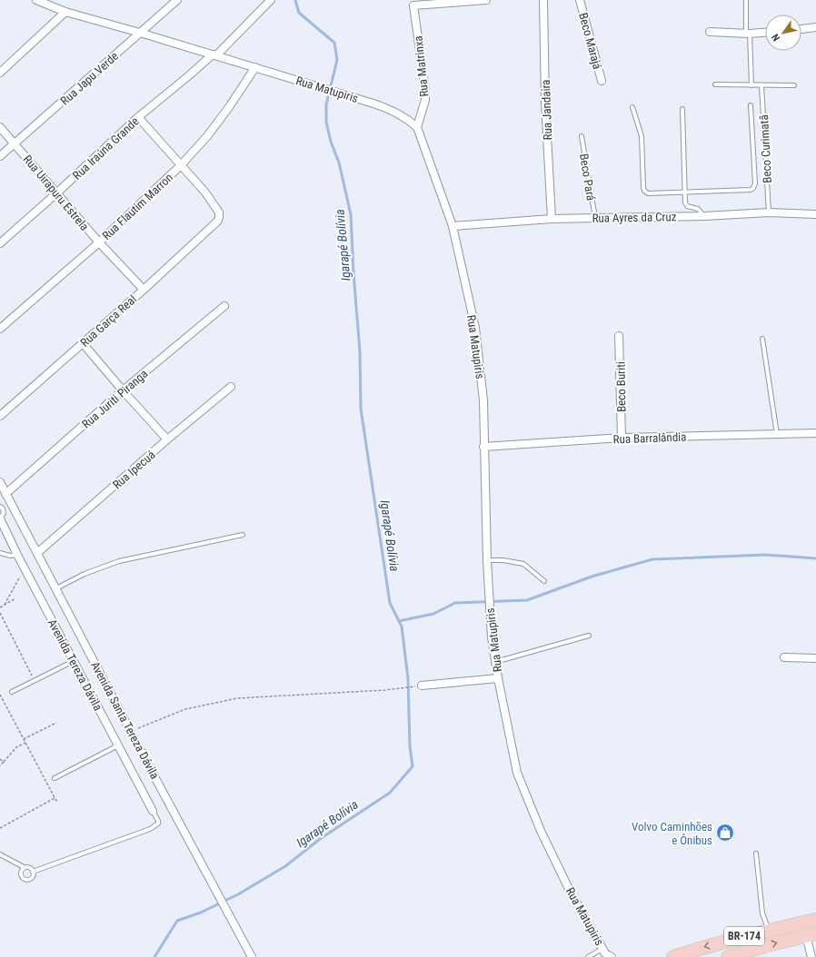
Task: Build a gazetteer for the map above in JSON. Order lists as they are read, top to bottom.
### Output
{
  "streets": {
    "highway": ["BR-174"],
    "street": [
      "Beco Marajá",
      "Rua Matrinxa",
      "Rua Japu Verde",
      "Rua Matupiris",
      "Rua Jandaira",
      "Rua Iraúna Grande",
      "Rua Uirapuru Estrela",
      "Rua Flautim Marron",
      "Rua Ayres da Cruz",
      "Rua Garça Real",
      "Beco Buriti",
      "Rua Juriti Piranga",
      "Rua Barralândia",
      "Rua Ipecuá",
      "Avenida Tereza Dávila",
      "Avenida Santa Tereza Dávila"
    ],
    "lane": ["Beco Curimatã", "Beco Pará"]
  },
  "crossings": [
    ["Rua Matrinxa", "Rua Matupiris"],
    ["Rua Japu Verde", "Rua Matupiris"],
    ["Rua Japu Verde", "Rua Uirapuru Estrela"],
    ["Rua Matupiris", "Rua Iraúna Grande"],
    ["Rua Matupiris", "Rua Flautim Marron"],
    ["Rua Matupiris", "Rua Ayres da Cruz"],
    ["Rua Matupiris", "Rua Barralândia"],
    ["Rua Jandaira", "Rua Ayres da Cruz"],
    ["Rua Iraúna Grande", "Rua Uirapuru Estrela"],
    ["Beco Curimatã", "Rua Ayres da Cruz"],
    ["Beco Pará", "Rua Ayres da Cruz"],
    ["Rua Uirapuru Estrela", "Rua Flautim Marron"],
    ["Rua Uirapuru Estrela", "Rua Garça Real"],
    ["Rua Flautim Marron", "Rua Garça Real"],
    ["Beco Buriti", "Rua Barralândia"],
    ["Rua Juriti Piranga", "Avenida Santa Tereza Dávila"],
    ["Rua Ipecuá", "Avenida Santa Tereza Dávila"]
  ],
  "water": ["Igarapé Bolívia"],
  "places": {
    "shop": ["Volvo Caminhões e Ônibus"]
  },
  "north": "bottom left"
}
